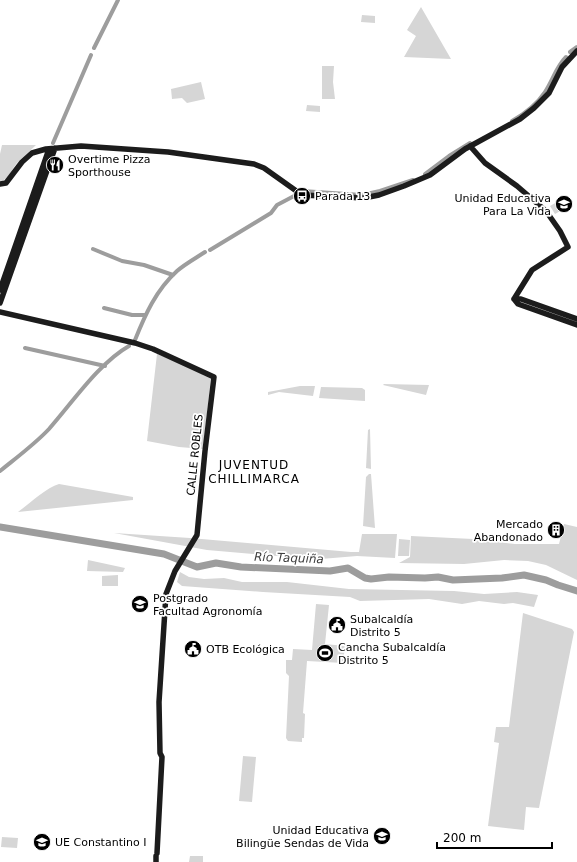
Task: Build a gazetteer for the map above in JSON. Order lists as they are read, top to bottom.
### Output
{
  "streets": {
    "street": ["CALLE ROBLES"]
  },
  "districts": ["JUVENTUD CHILLIMARCA"],
  "water": ["Río Taquiña"],
  "places": {
    "restaurant": ["Overtime Pizza Sporthouse"],
    "bus stop": ["Parada 13"],
    "school or university": [
      "Unidad Educativa Para La Vida",
      "Postgrado Facultad Agronomía",
      "Unidad Educativa Bilingüe Sendas de Vida",
      "UE Constantino I"
    ],
    "building": ["Mercado Abandonado"],
    "public building": ["Subalcaldía Distrito 5", "OTB Ecológica"],
    "sports": ["Cancha Subalcaldía Distrito 5"]
  },
  "scale_bar": "200 m"
}
